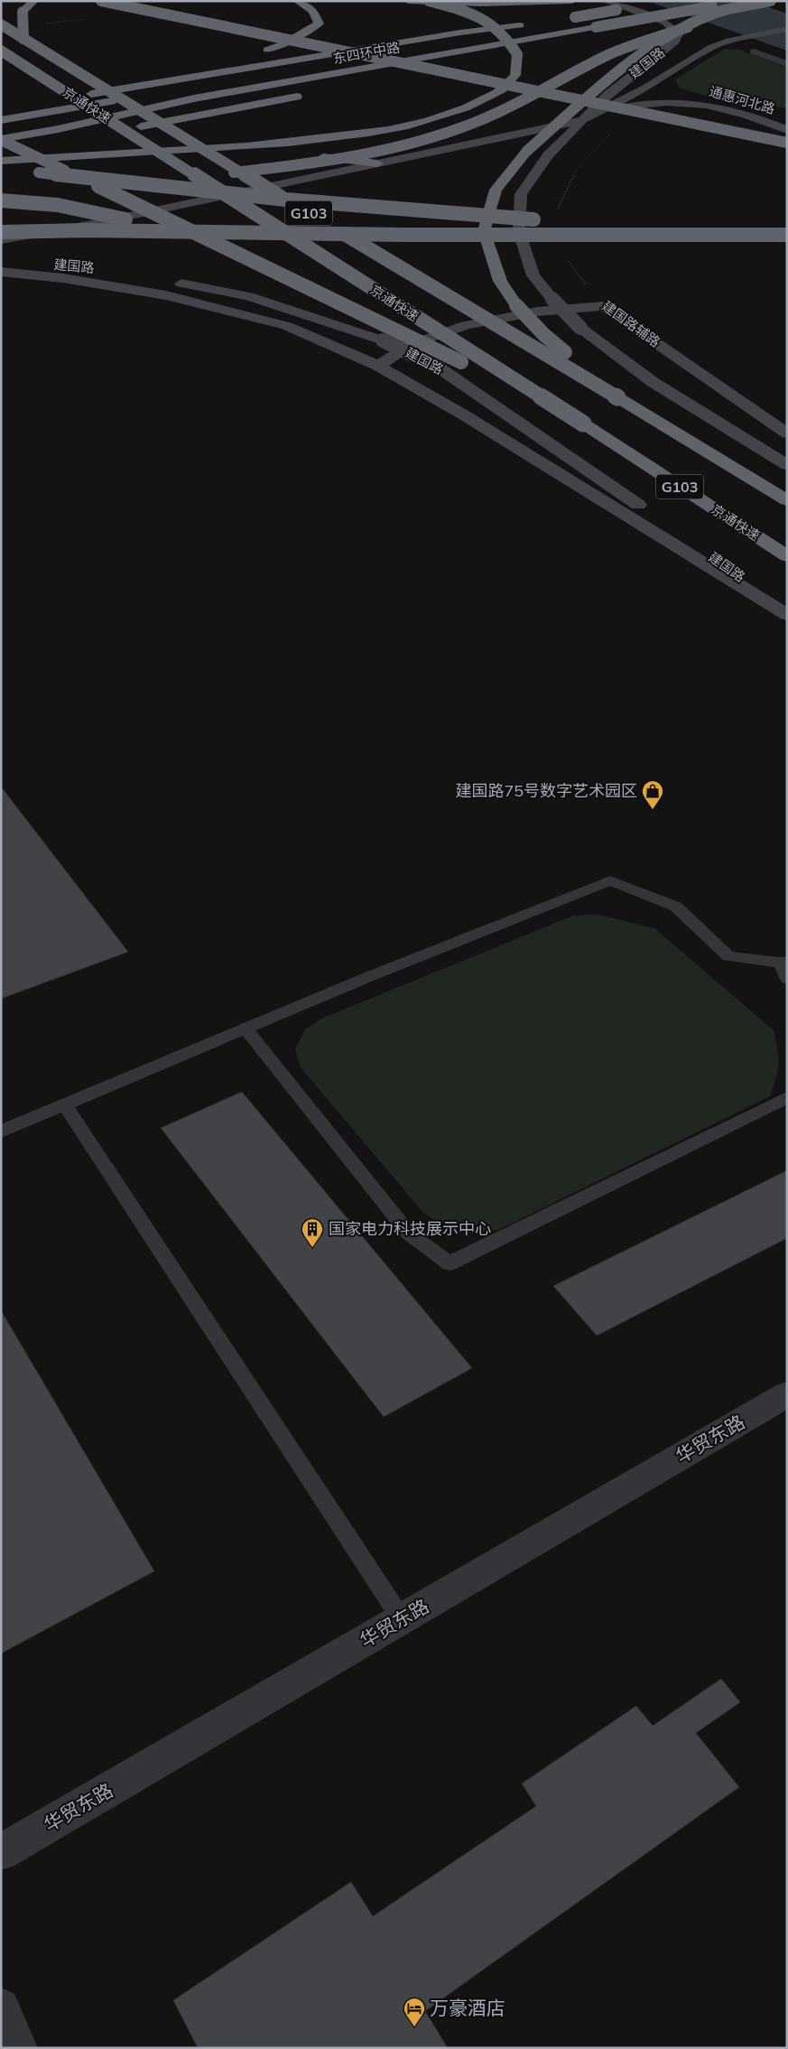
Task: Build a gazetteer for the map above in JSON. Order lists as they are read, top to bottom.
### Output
{
  "streets": {
    "highway": ["东四环中路", "京通快速", "G103"],
    "street": [
      "建国路",
      "通惠河北路",
      "建国路辅路",
      "华贸东路"
    ]
  },
  "crossings": [
    ["建国路", "通惠河北路"]
  ],
  "places": {
    "shop": ["建国路75号数字艺术园区"],
    "building": ["国家电力科技展示中心"],
    "hotel": ["万豪酒店"]
  }
}
